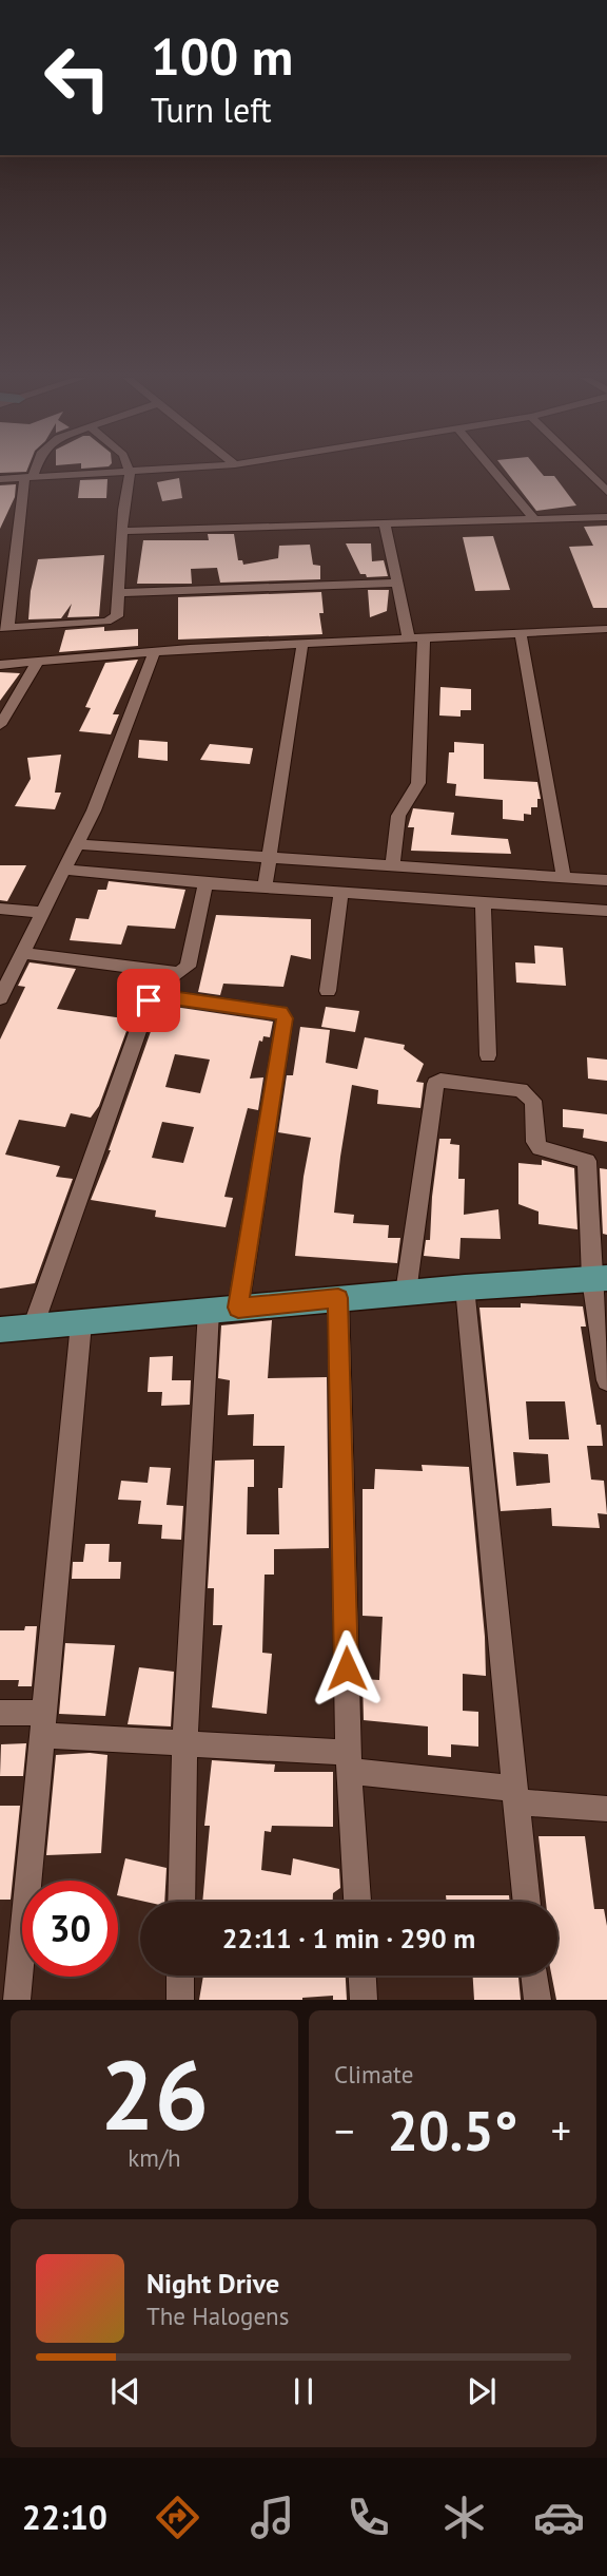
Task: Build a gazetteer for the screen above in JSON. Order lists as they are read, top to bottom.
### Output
{
  "page": {
    "turn": ["100 m", "Turn left"],
    "limit": "30",
    "trip": "22:11 · 1 min · 290 m",
    "tile": [
      ["26", "km/h"],
      "Climate"
    ],
    "heat": ["−", "20.5°", "+"],
    "song": ["Night Drive", "The Halogens"],
    "tabs": "22:10"
  }
}
